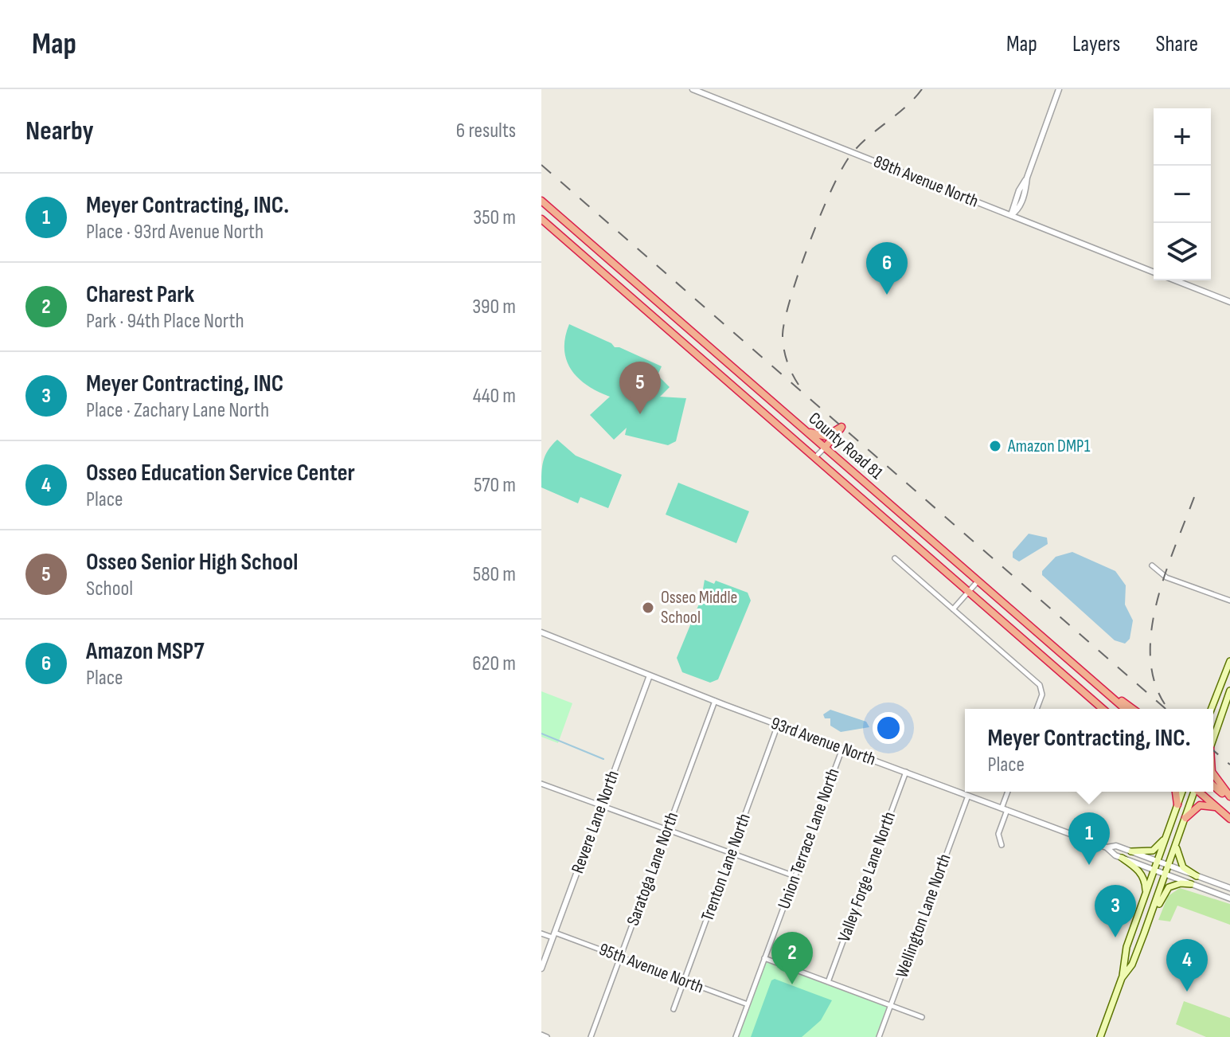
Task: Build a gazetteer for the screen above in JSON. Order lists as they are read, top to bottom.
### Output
{
  "streets": {
    "highway": ["County Road 81"],
    "street": [
      "89th Avenue North",
      "93rd Avenue North",
      "Revere Lane North",
      "Union Terrace Lane North",
      "Trenton Lane North",
      "Saratoga Lane North",
      "Valley Forge Lane North",
      "Wellington Lane North",
      "95th Avenue North"
    ]
  },
  "crossings": [
    ["93rd Avenue North", "Revere Lane North"],
    ["93rd Avenue North", "Union Terrace Lane North"],
    ["93rd Avenue North", "Trenton Lane North"],
    ["93rd Avenue North", "Saratoga Lane North"],
    ["93rd Avenue North", "Valley Forge Lane North"],
    ["93rd Avenue North", "Wellington Lane North"],
    ["Revere Lane North", "95th Avenue North"],
    ["Union Terrace Lane North", "95th Avenue North"],
    ["Trenton Lane North", "95th Avenue North"],
    ["Saratoga Lane North", "95th Avenue North"]
  ],
  "places": ["Amazon DMP1", "Osseo Middle School"],
  "page": {
    "header": "Map",
    "nav": ["Map", "Layers", "Share"],
    "heading": ["Nearby", "6 results"],
    "map_buttons": ["+", "−"],
    "list": [
      {
        "mark": "1",
        "name": "Meyer Contracting, INC.",
        "note": "Place · 93rd Avenue North",
        "value": "350 m"
      },
      {
        "mark": "2",
        "name": "Charest Park",
        "note": "Park · 94th Place North",
        "value": "390 m"
      },
      {
        "mark": "3",
        "name": "Meyer Contracting, INC",
        "note": "Place · Zachary Lane North",
        "value": "440 m"
      },
      {
        "mark": "4",
        "name": "Osseo Education Service Center",
        "note": "Place",
        "value": "570 m"
      },
      {
        "mark": "5",
        "name": "Osseo Senior High School",
        "note": "School",
        "value": "580 m"
      },
      {
        "mark": "6",
        "name": "Amazon MSP7",
        "note": "Place",
        "value": "620 m"
      }
    ],
    "pins": [
      "6",
      "5",
      "1",
      "3",
      "2",
      "4"
    ],
    "popup": ["Meyer Contracting, INC.", "Place"]
  }
}
